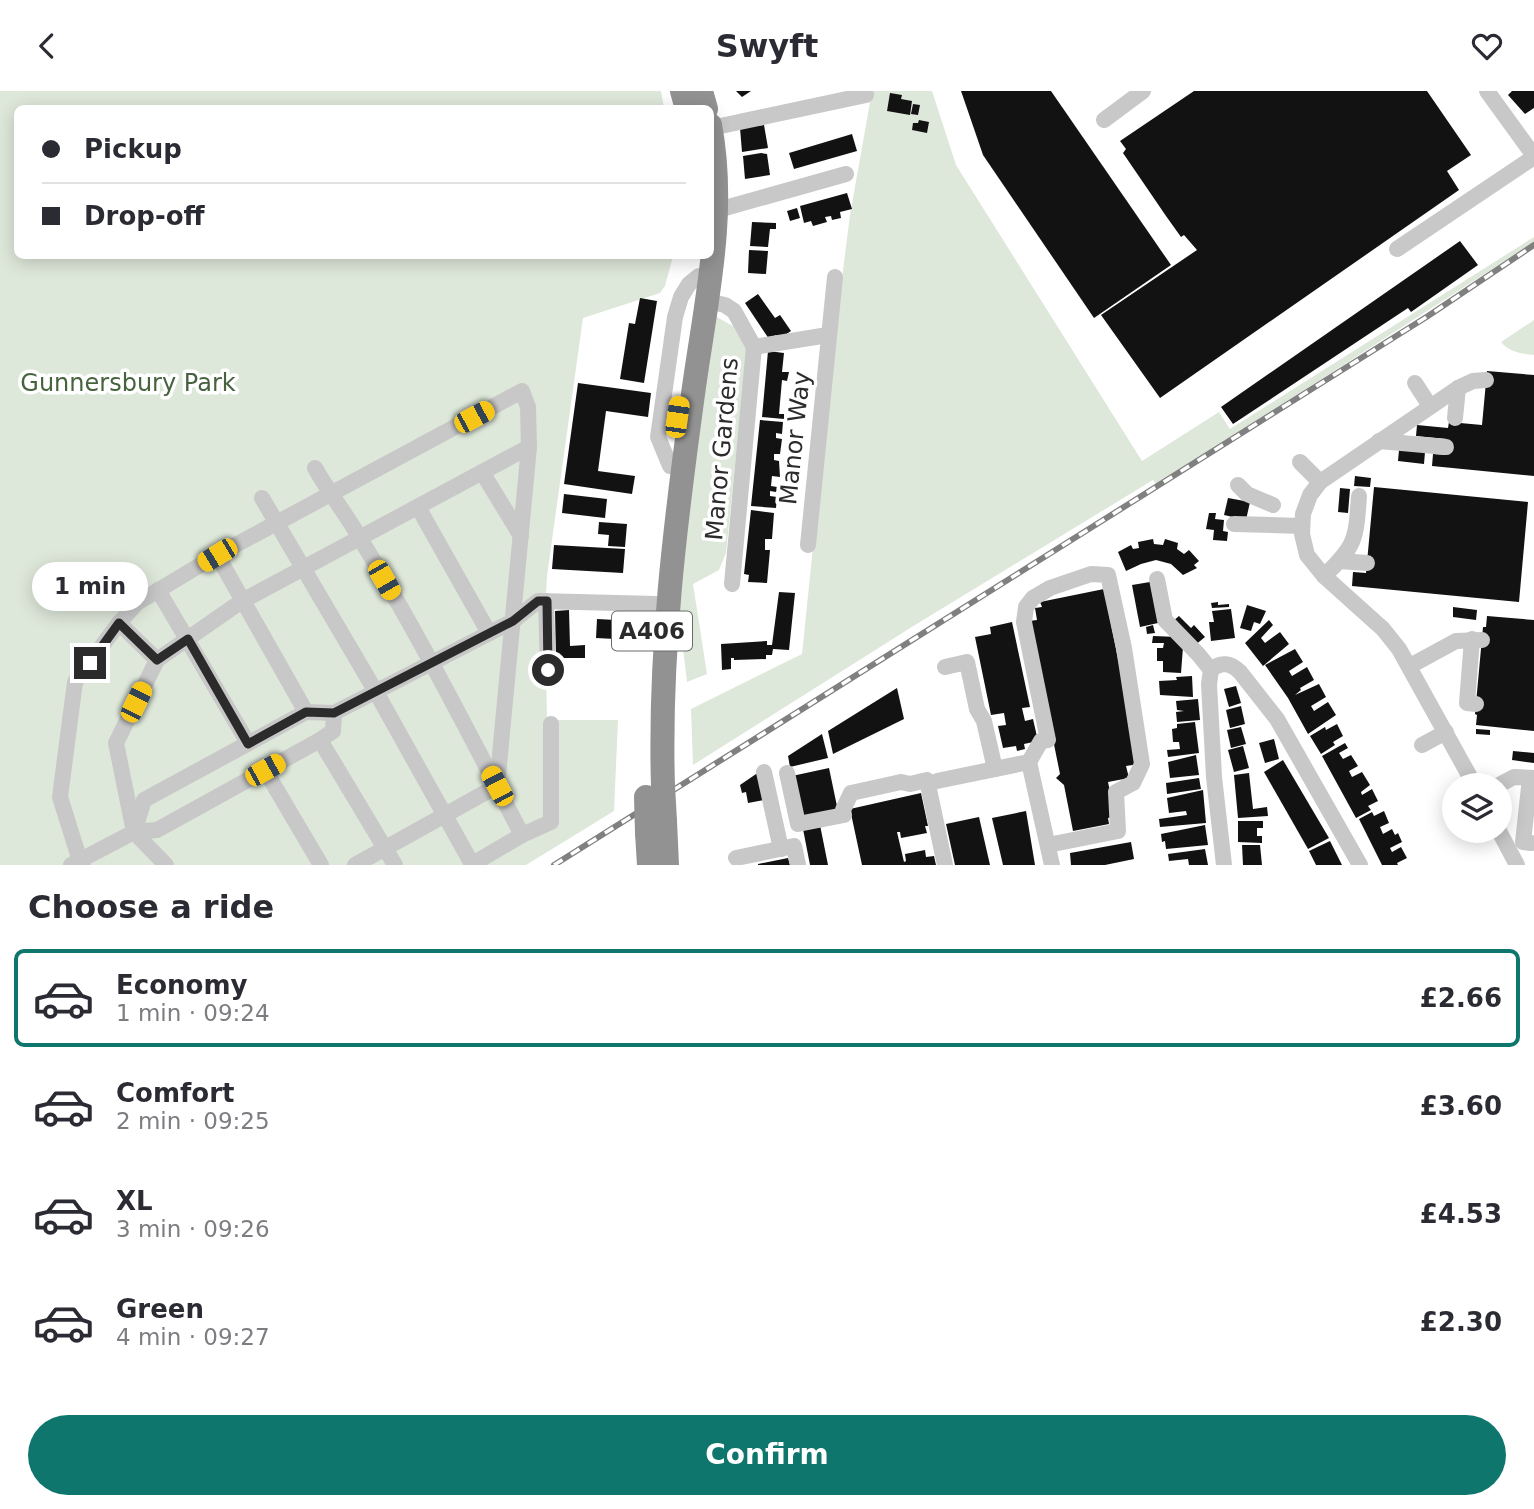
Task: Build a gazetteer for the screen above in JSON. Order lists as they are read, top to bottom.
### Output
{
  "streets": {
    "highway": ["A406"],
    "street": ["Manor Way", "Manor Gardens"]
  },
  "crossings": [
    ["Manor Way", "Manor Gardens"],
    ["Manor Gardens", "A406"]
  ],
  "parks": ["Gunnersbury Park"],
  "page": {
    "header": "Swyft",
    "banner": ["Pickup", "Drop-off"],
    "bubble": "1 min",
    "heading": "Choose a ride",
    "list": [
      {
        "name": "Economy",
        "note": "1 min · 09:24",
        "value": "£2.66"
      },
      {
        "name": "Comfort",
        "note": "2 min · 09:25",
        "value": "£3.60"
      },
      {
        "name": "XL",
        "note": "3 min · 09:26",
        "value": "£4.53"
      },
      {
        "name": "Green",
        "note": "4 min · 09:27",
        "value": "£2.30"
      }
    ],
    "buttons": "Confirm"
  }
}
